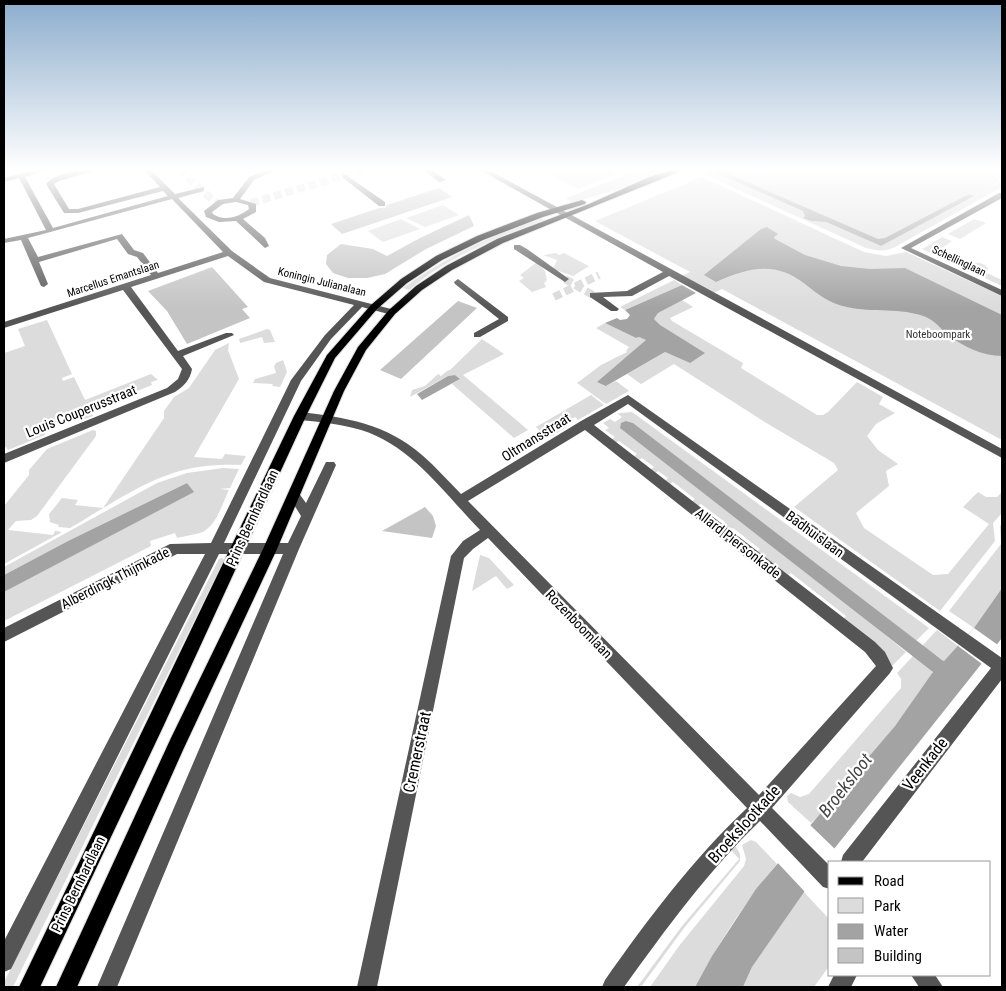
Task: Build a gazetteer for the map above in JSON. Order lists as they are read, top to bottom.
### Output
{
  "streets": {
    "main road": ["Prins Bernhardlaan"],
    "street": [
      "Schellinglaan",
      "Marcellus Emantslaan",
      "Koningin Julianalaan",
      "Louis Couperusstraat",
      "Oltmansstraat",
      "Badhuislaan",
      "Allard Piersonkade",
      "Alberdingk Thijmkade",
      "Rozenboomlaan",
      "Cremerstraat",
      "Veenkade",
      "Broekslootkade"
    ]
  },
  "crossings": [
    ["Marcellus Emantslaan", "Koningin Julianalaan"],
    ["Koningin Julianalaan", "Prins Bernhardlaan"],
    ["Oltmansstraat", "Badhuislaan"],
    ["Oltmansstraat", "Allard Piersonkade"],
    ["Oltmansstraat", "Rozenboomlaan"],
    ["Prins Bernhardlaan", "Alberdingk Thijmkade"],
    ["Prins Bernhardlaan", "Rozenboomlaan"],
    ["Badhuislaan", "Veenkade"],
    ["Allard Piersonkade", "Broekslootkade"],
    ["Rozenboomlaan", "Cremerstraat"],
    ["Rozenboomlaan", "Broekslootkade"]
  ],
  "water": ["Broeksloot"],
  "parks": ["Noteboompark"],
  "legend": [
    "Road",
    "Park",
    "Water",
    "Building"
  ]
}
